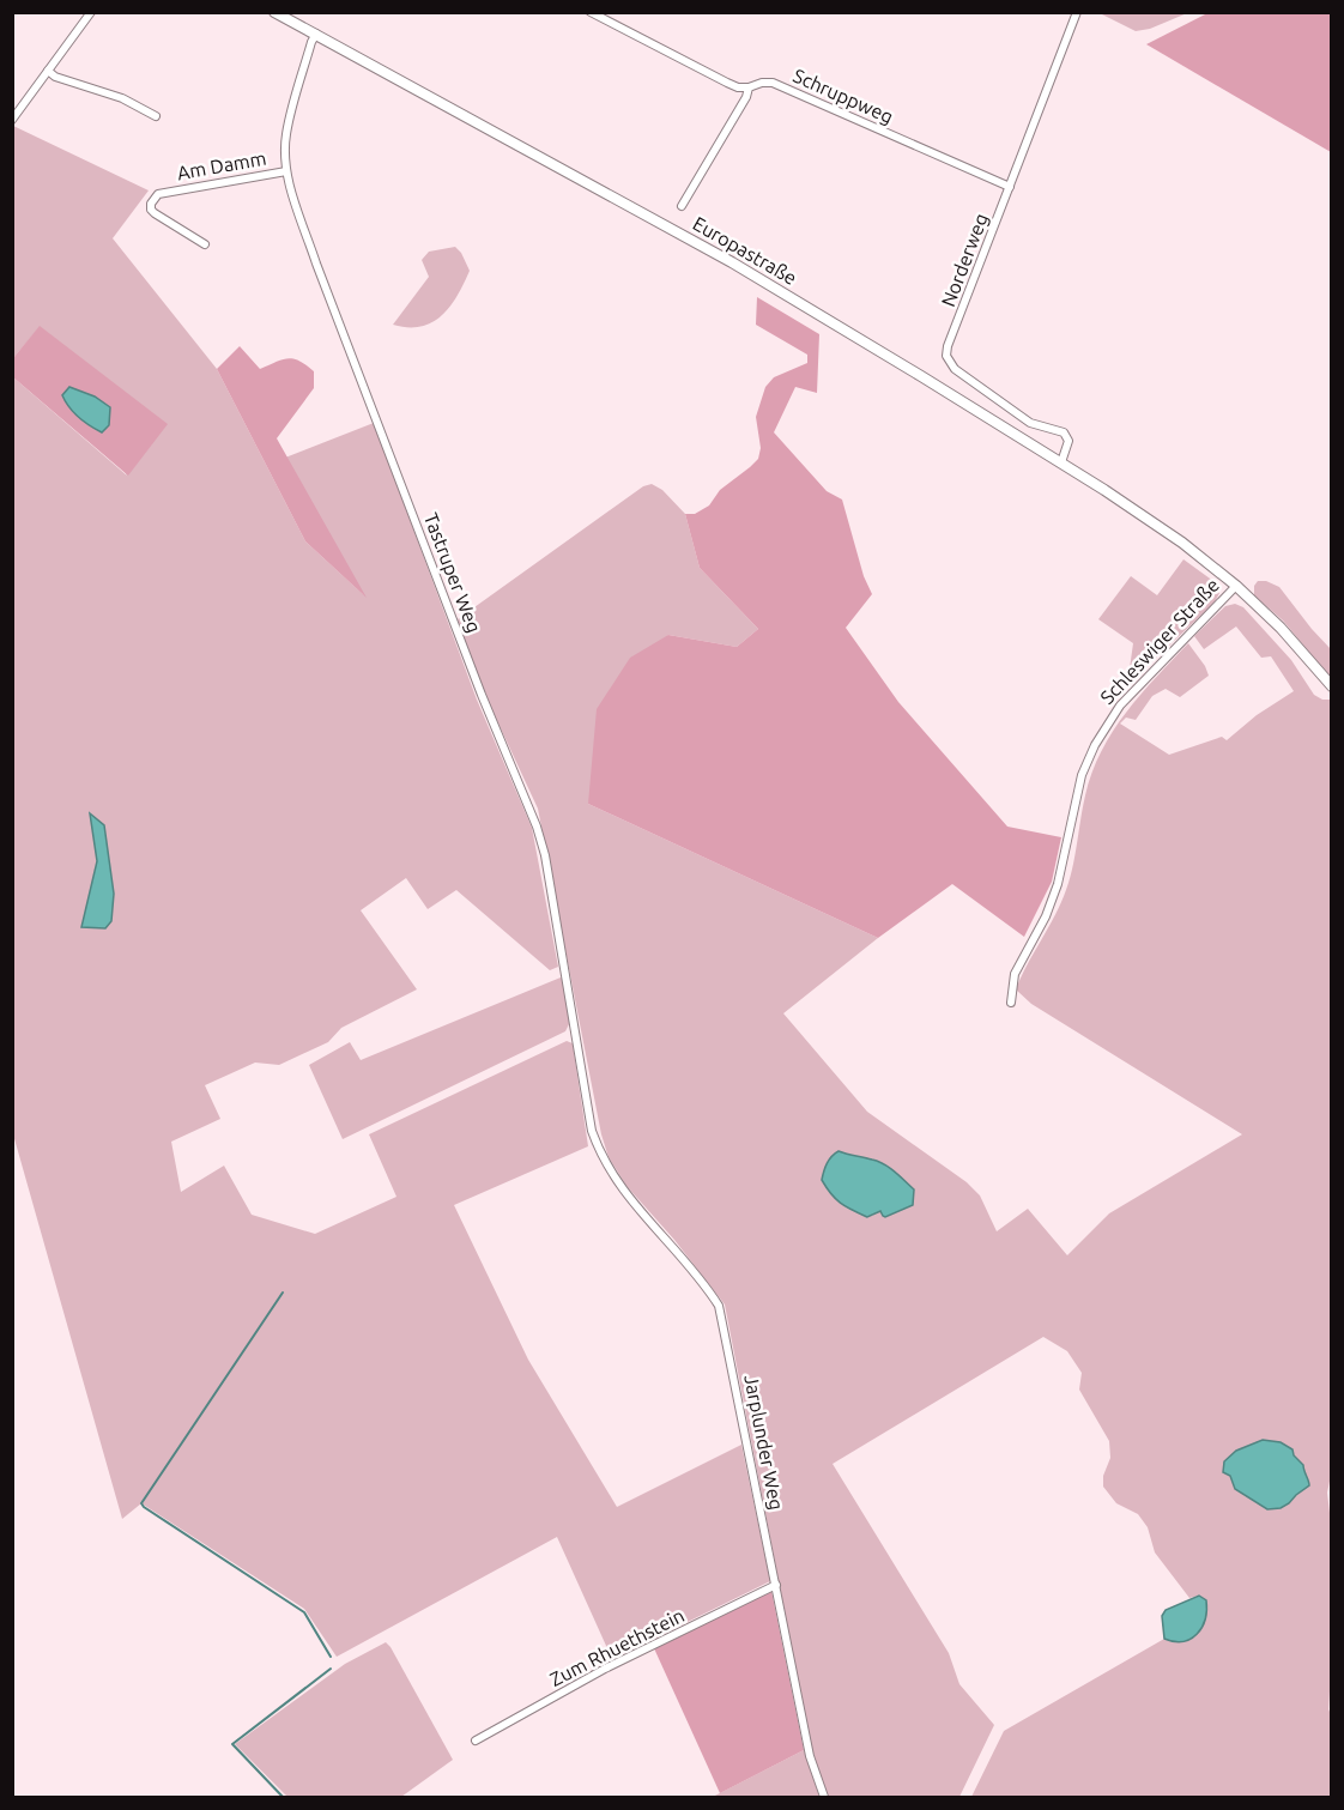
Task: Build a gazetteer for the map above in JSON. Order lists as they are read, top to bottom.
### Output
{
  "streets": {
    "main road": ["Europastraße", "Schleswiger Straße"],
    "street": [
      "Schruppweg",
      "Am Damm",
      "Norderweg",
      "Tastruper Weg",
      "Jarplunder Weg",
      "Zum Rhuethstein"
    ]
  },
  "crossings": [
    ["Schruppweg", "Norderweg"],
    ["Am Damm", "Tastruper Weg"],
    ["Europastraße", "Norderweg"],
    ["Europastraße", "Tastruper Weg"],
    ["Europastraße", "Schleswiger Straße"],
    ["Tastruper Weg", "Jarplunder Weg"],
    ["Jarplunder Weg", "Zum Rhuethstein"]
  ]
}
